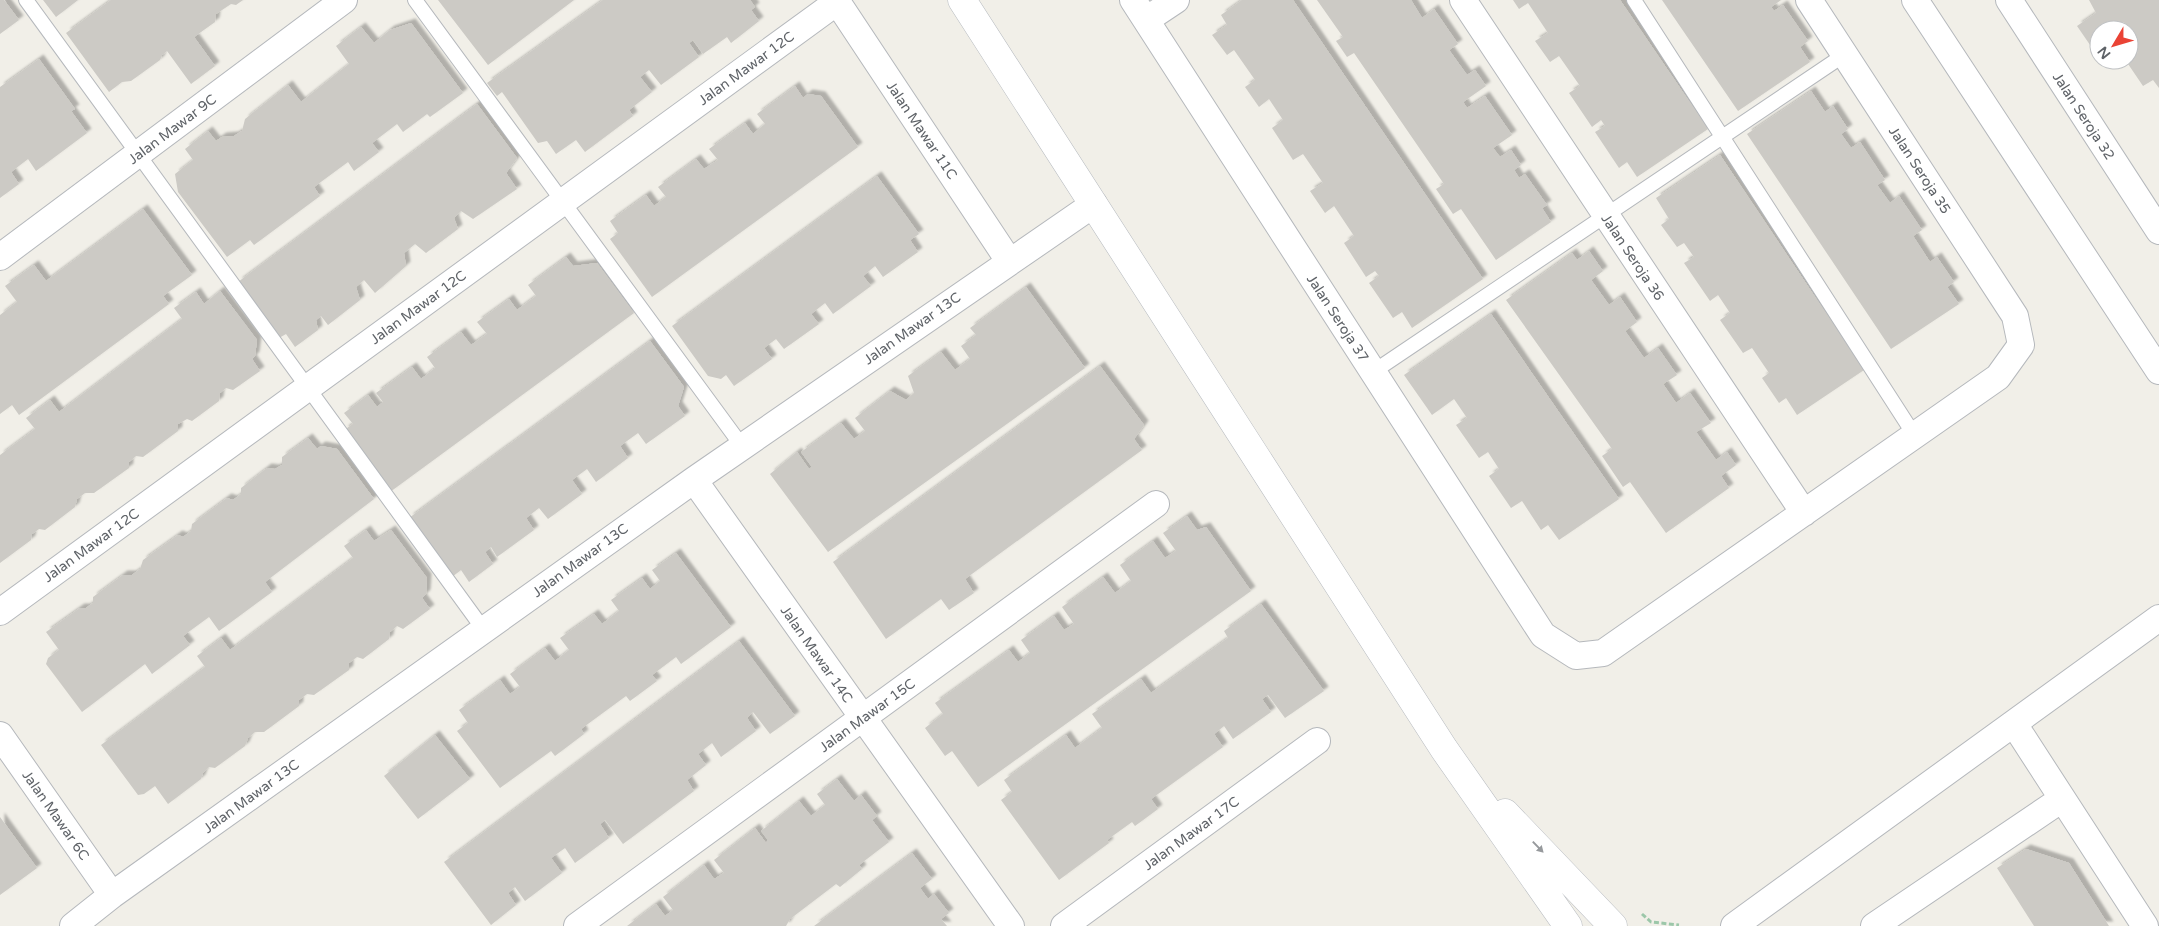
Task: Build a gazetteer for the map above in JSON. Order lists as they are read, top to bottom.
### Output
{
  "streets": {
    "street": [
      "Jalan Mawar 12C",
      "Jalan Seroja 32",
      "Jalan Mawar 9C",
      "Jalan Mawar 11C",
      "Jalan Seroja 35",
      "Jalan Seroja 36",
      "Jalan Seroja 37",
      "Jalan Mawar 13C",
      "Jalan Mawar 14C",
      "Jalan Mawar 15C",
      "Jalan Mawar 6C",
      "Jalan Mawar 17C"
    ]
  },
  "crossings": [
    ["Jalan Mawar 12C", "Jalan Mawar 11C"],
    ["Jalan Mawar 11C", "Jalan Mawar 13C"],
    ["Jalan Seroja 36", "Jalan Seroja 37"],
    ["Jalan Mawar 13C", "Jalan Mawar 14C"],
    ["Jalan Mawar 13C", "Jalan Mawar 6C"],
    ["Jalan Mawar 14C", "Jalan Mawar 15C"]
  ],
  "north": "bottom left"
}
